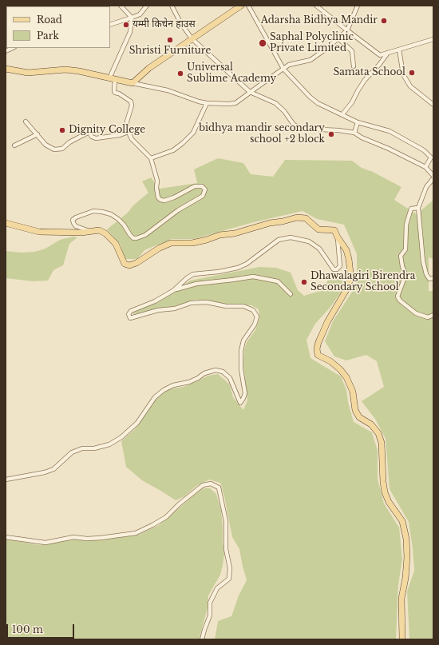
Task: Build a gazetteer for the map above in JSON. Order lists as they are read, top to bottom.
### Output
{
  "places": [
    "Adarsha Bidhya Mandir",
    "यम्मी किचेन हाउस",
    "Shristi Furniture",
    "Saphal Polyclinic Private Limited",
    "Samata School",
    "Universal Sublime Academy",
    "Dignity College",
    "bidhya mandir secondary school +2 block",
    "Dhawalagiri Birendra Secondary School"
  ],
  "legend": ["Road", "Park"],
  "scale_bar": "100 m"
}
